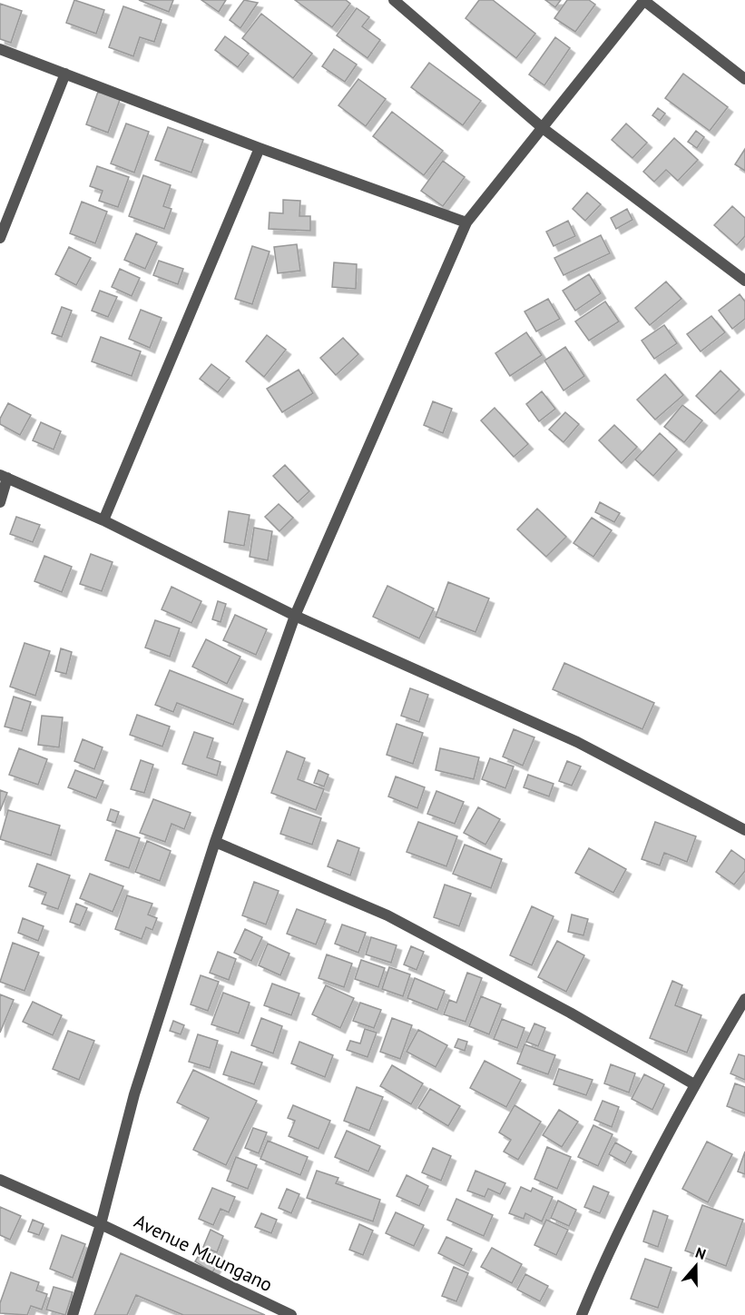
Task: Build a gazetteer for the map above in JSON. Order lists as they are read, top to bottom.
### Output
{
  "streets": {
    "street": ["Avenue Muungano"]
  },
  "north": "top"
}
